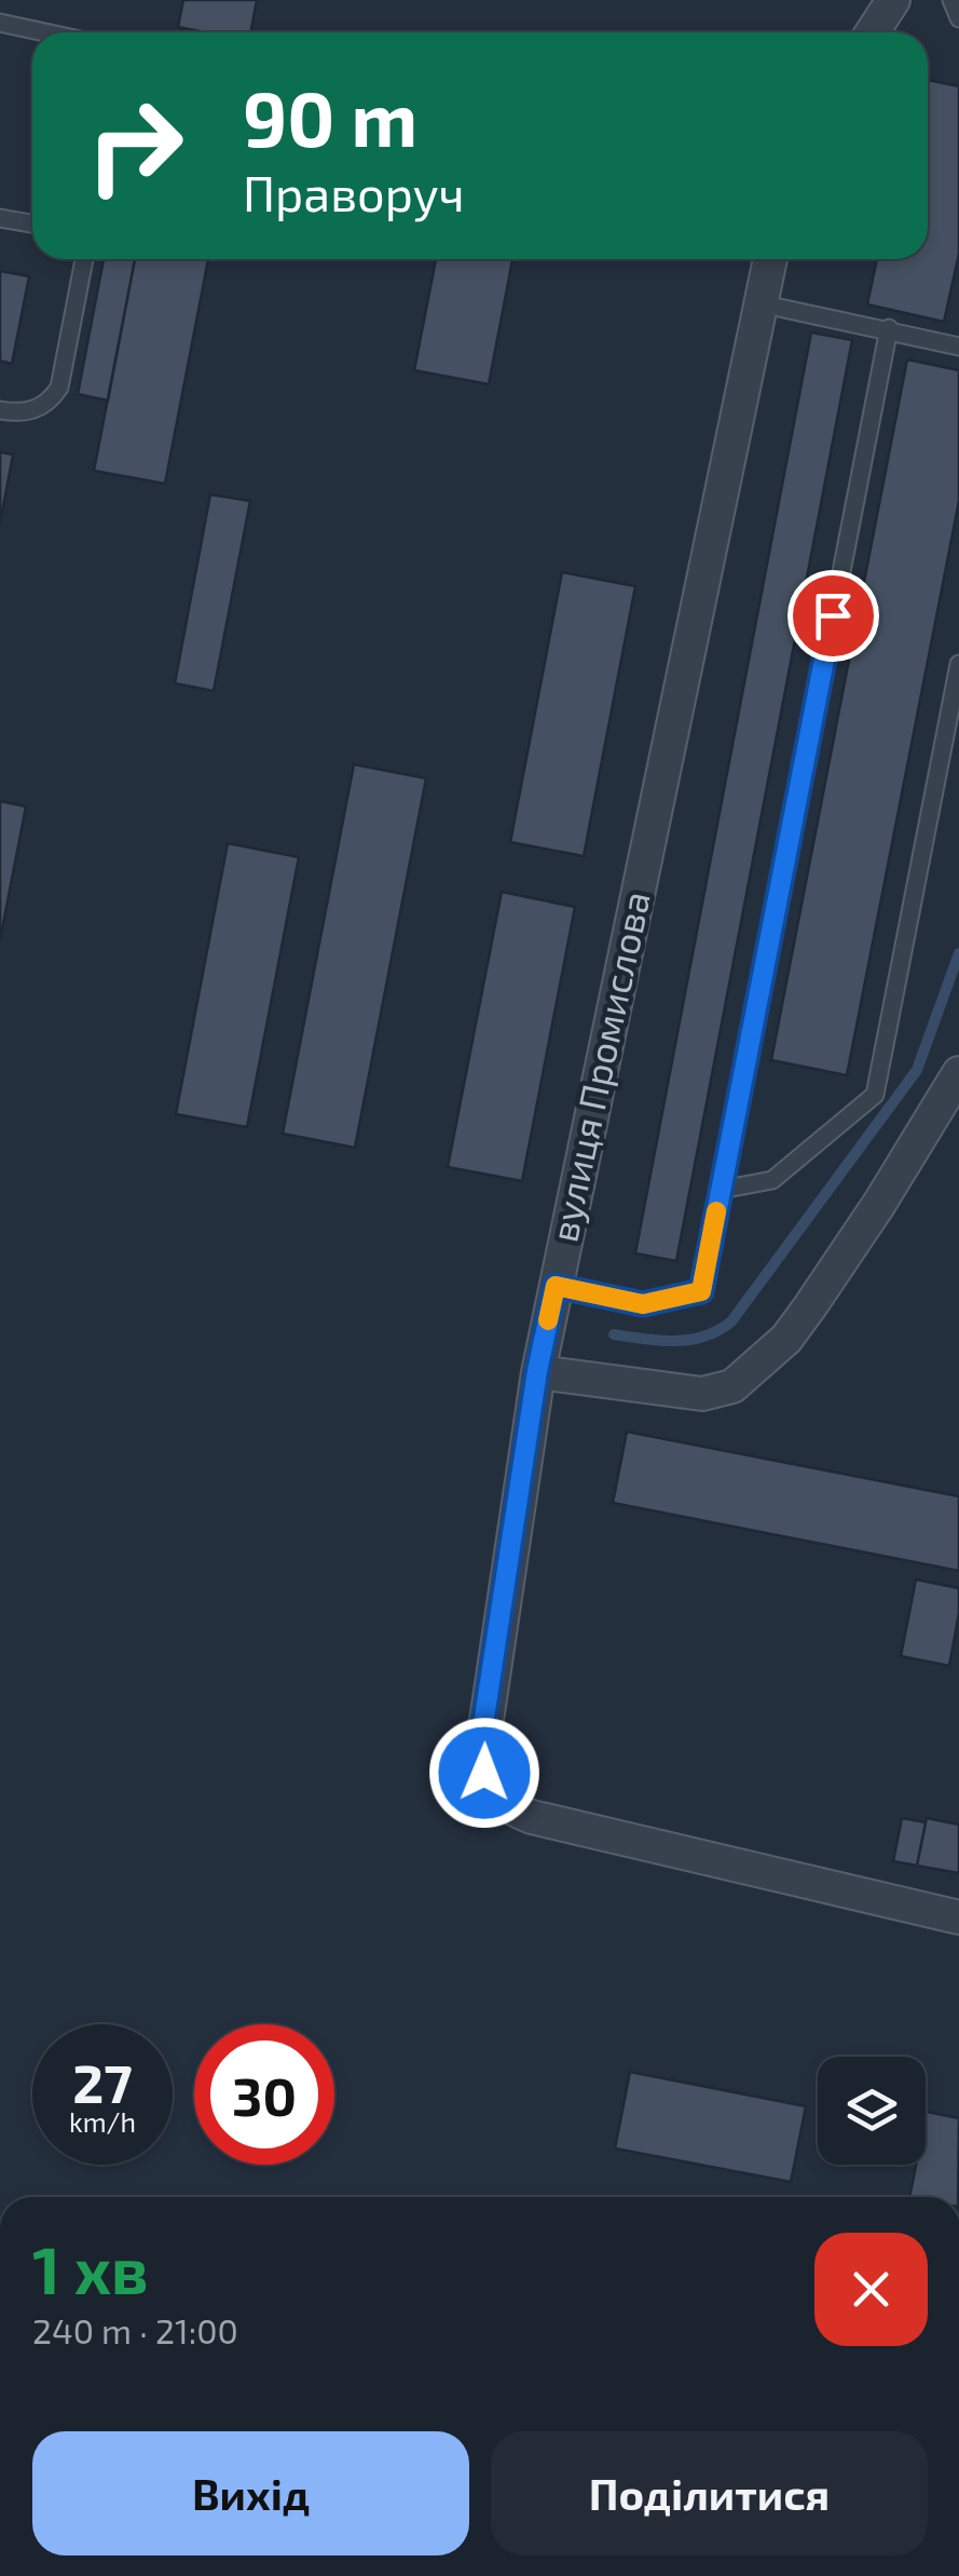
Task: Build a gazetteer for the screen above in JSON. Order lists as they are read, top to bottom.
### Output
{
  "streets": {
    "street": ["вулиця Промислова"]
  },
  "page": {
    "turn": ["90 m", "Праворуч"],
    "speed": "27 km/h",
    "limit": "30",
    "heading": ["1 хв", "240 m · 21:00"],
    "buttons": ["Вихід", "Поділитися"]
  }
}
